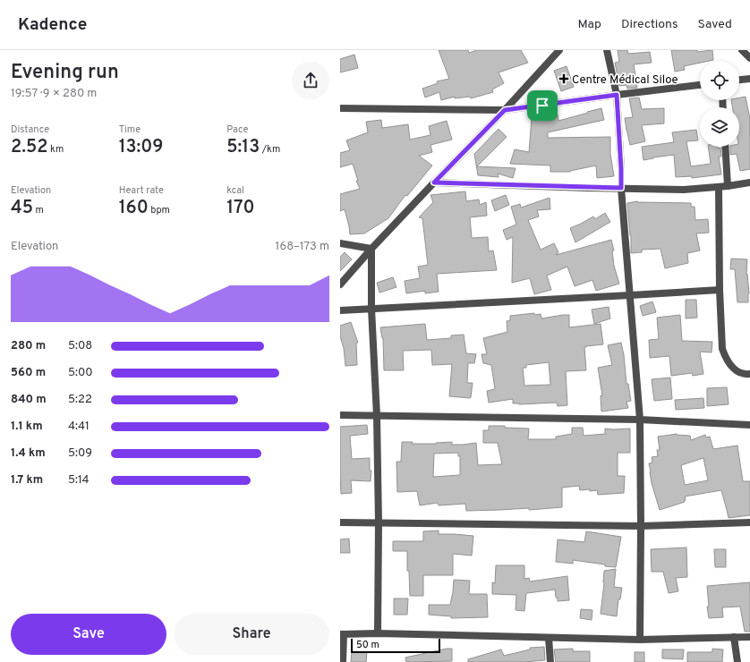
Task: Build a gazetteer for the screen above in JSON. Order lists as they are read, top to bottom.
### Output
{
  "places": {
    "health": ["Centre Médical Siloe"]
  },
  "scale_bar": "50 m",
  "page": {
    "header": "Kadence",
    "nav": ["Map", "Directions", "Saved"],
    "heading": ["Evening run", "19:57 · 9 × 280 m"],
    "stats": [
      ["Distance", "2.52 km"],
      ["Time", "13:09"],
      ["Pace", "5:13 /km"],
      ["Elevation", "45 m"],
      ["Heart rate", "160 bpm"],
      ["kcal", "170"]
    ],
    "chart": ["Elevation", "168–173 m"],
    "list": [
      {
        "name": "280 m",
        "note": "5:08"
      },
      {
        "name": "560 m",
        "note": "5:00"
      },
      {
        "name": "840 m",
        "note": "5:22"
      },
      {
        "name": "1.1 km",
        "note": "4:41"
      },
      {
        "name": "1.4 km",
        "note": "5:09"
      },
      {
        "name": "1.7 km",
        "note": "5:14"
      }
    ],
    "buttons": ["Save", "Share"],
    "scale": "50 m"
  }
}
